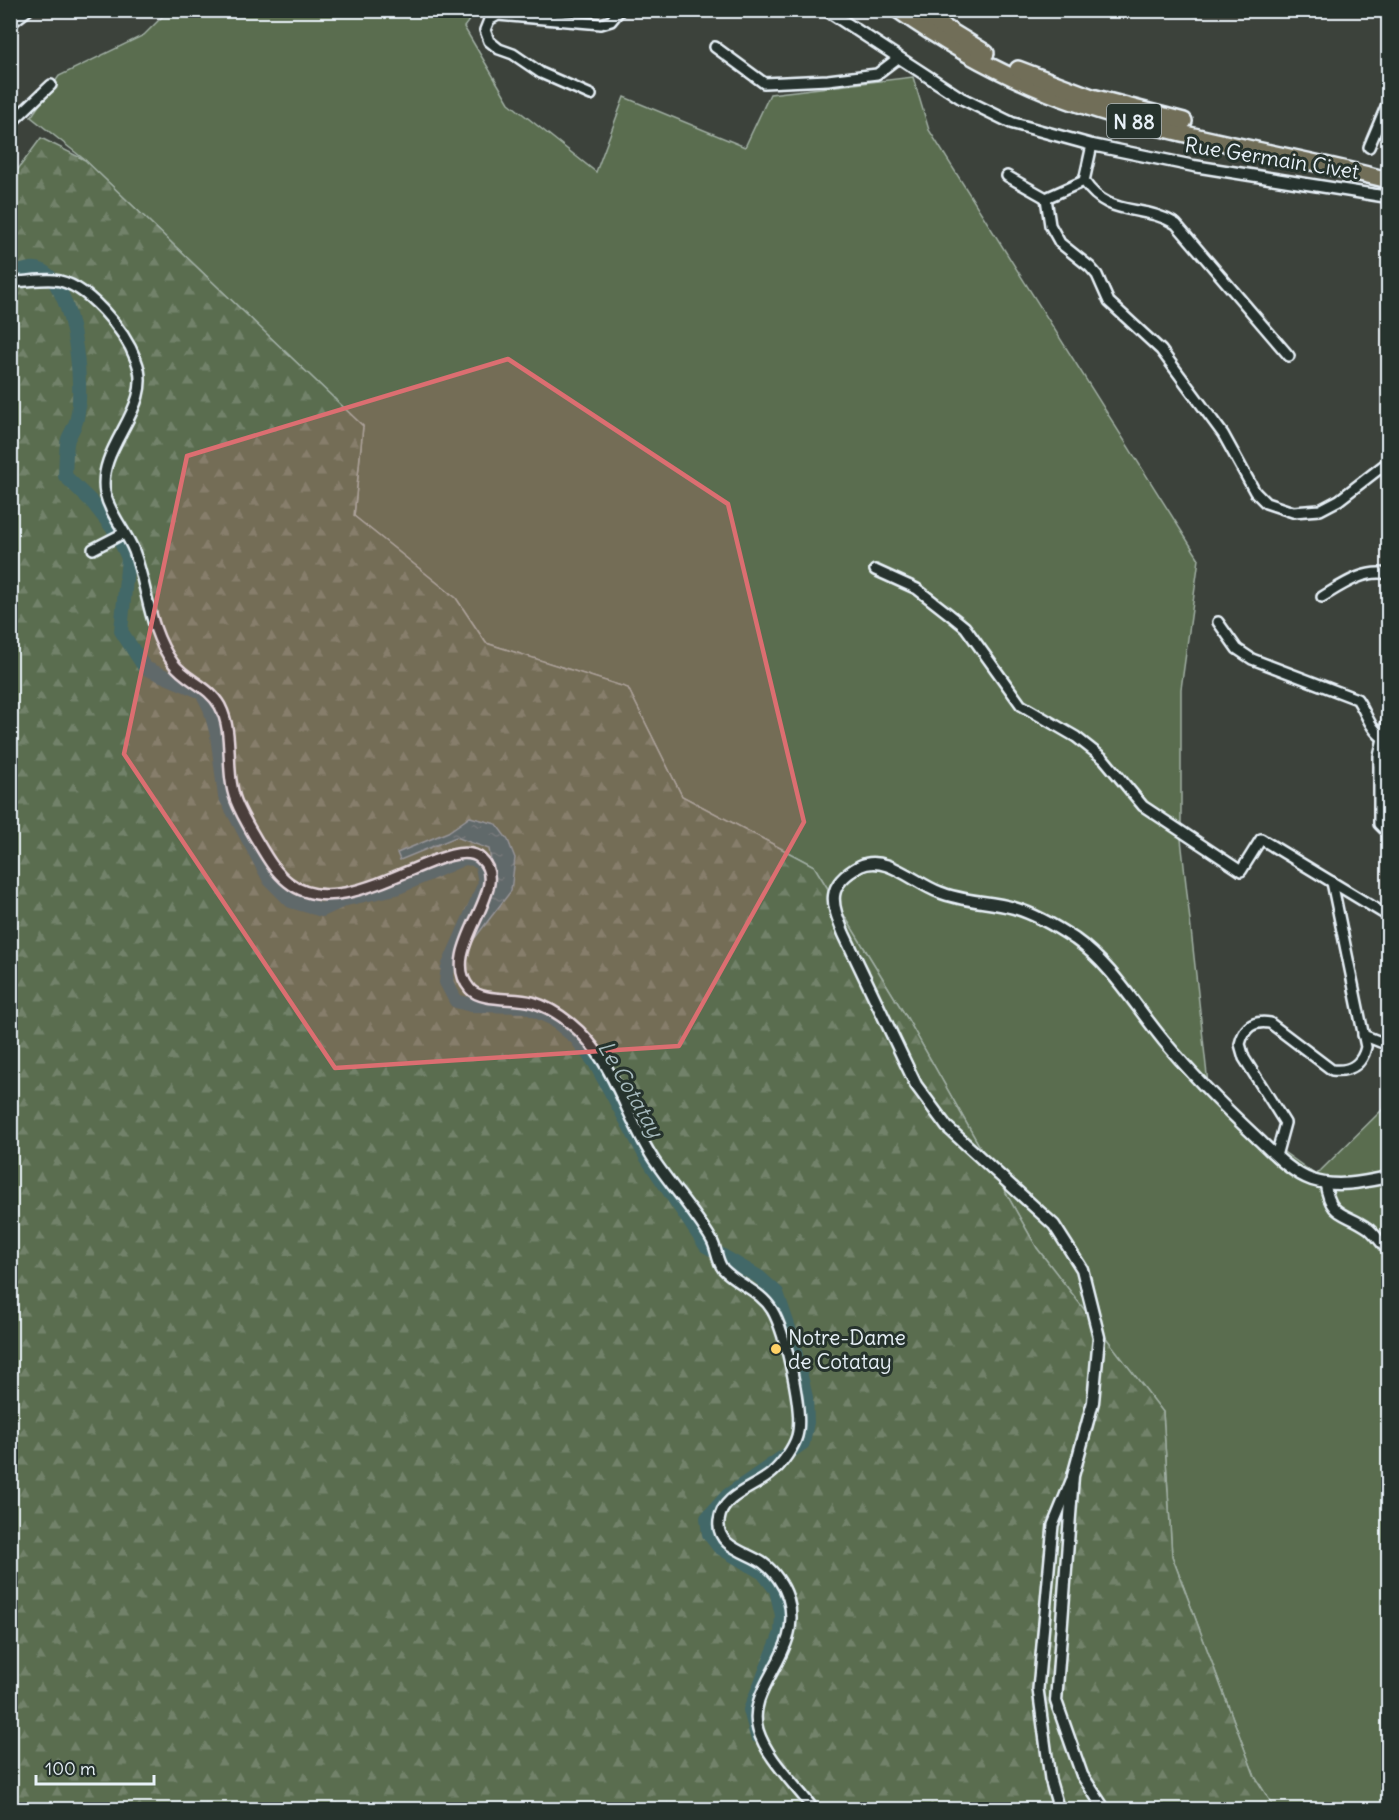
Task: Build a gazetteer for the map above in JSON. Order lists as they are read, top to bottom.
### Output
{
  "streets": {
    "highway": ["N 88"],
    "street": ["Rue Germain Civet"]
  },
  "water": ["Le Cotatay"],
  "places": ["Notre-Dame de Cotatay"],
  "scale_bar": "100 m"
}
